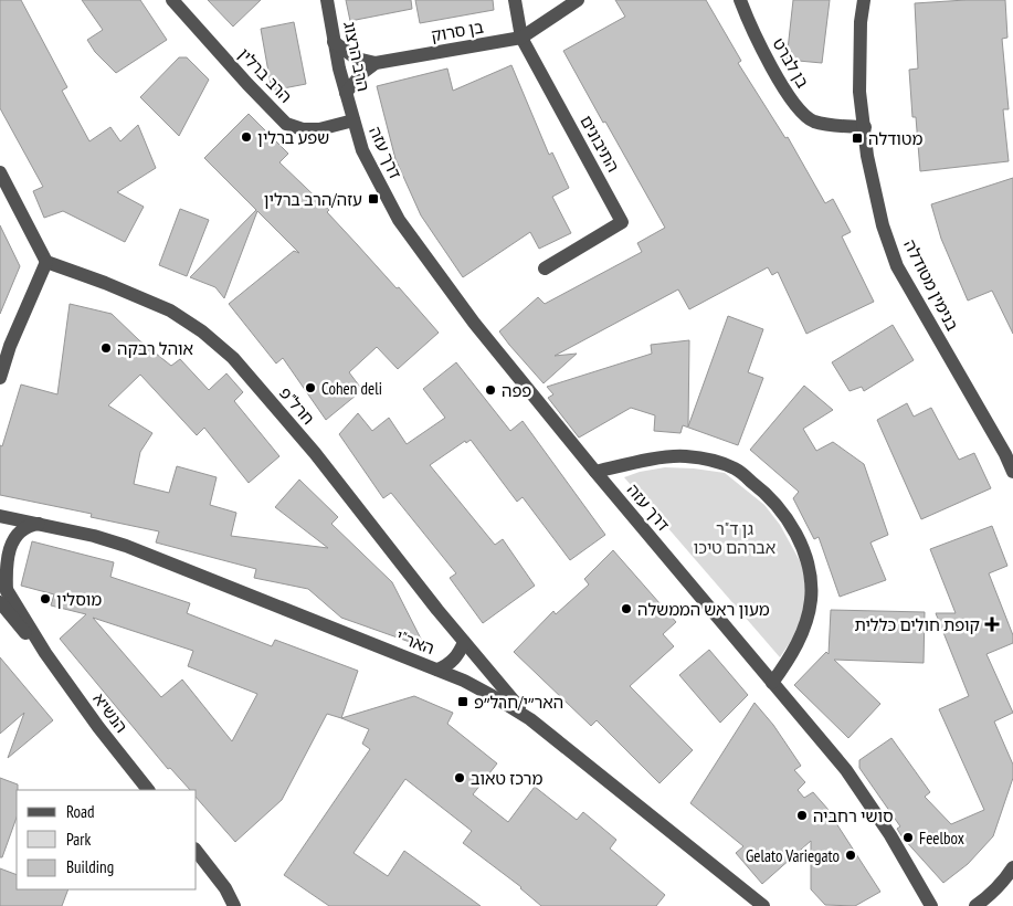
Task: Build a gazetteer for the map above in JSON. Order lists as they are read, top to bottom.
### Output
{
  "streets": {
    "street": [
      "בן סרוק",
      "הרב הרצוג",
      "בן לברט",
      "הרב ברלין",
      "התיבונים",
      "דרך עזה",
      "בנימין מטודלה",
      "חרל\"פ",
      "האר\"י",
      "הנשיא"
    ]
  },
  "crossings": [
    ["בן סרוק", "התיבונים"],
    ["הרב הרצוג", "הרב ברלין"],
    ["הרב הרצוג", "דרך עזה"],
    ["בן לברט", "בנימין מטודלה"],
    ["הרב ברלין", "דרך עזה"],
    ["חרל\"פ", "האר\"י"]
  ],
  "parks": ["גן ד\"ר אברהם טיכו"],
  "places": {
    "other": [
      "שפע ברלין",
      "אוהל רבקה",
      "Cohen deli",
      "פפה",
      "מוסלין",
      "מעון ראש הממשלה",
      "מרכז טאוב",
      "סושי רחביה",
      "Feelbox",
      "Gelato Variegato"
    ],
    "transit": ["מטודלה", "עזה/הרב ברלין", "האר״י/חרל״פ"],
    "health": ["קופת חולים כללית"]
  },
  "legend": ["Road", "Park", "Building"]
}
